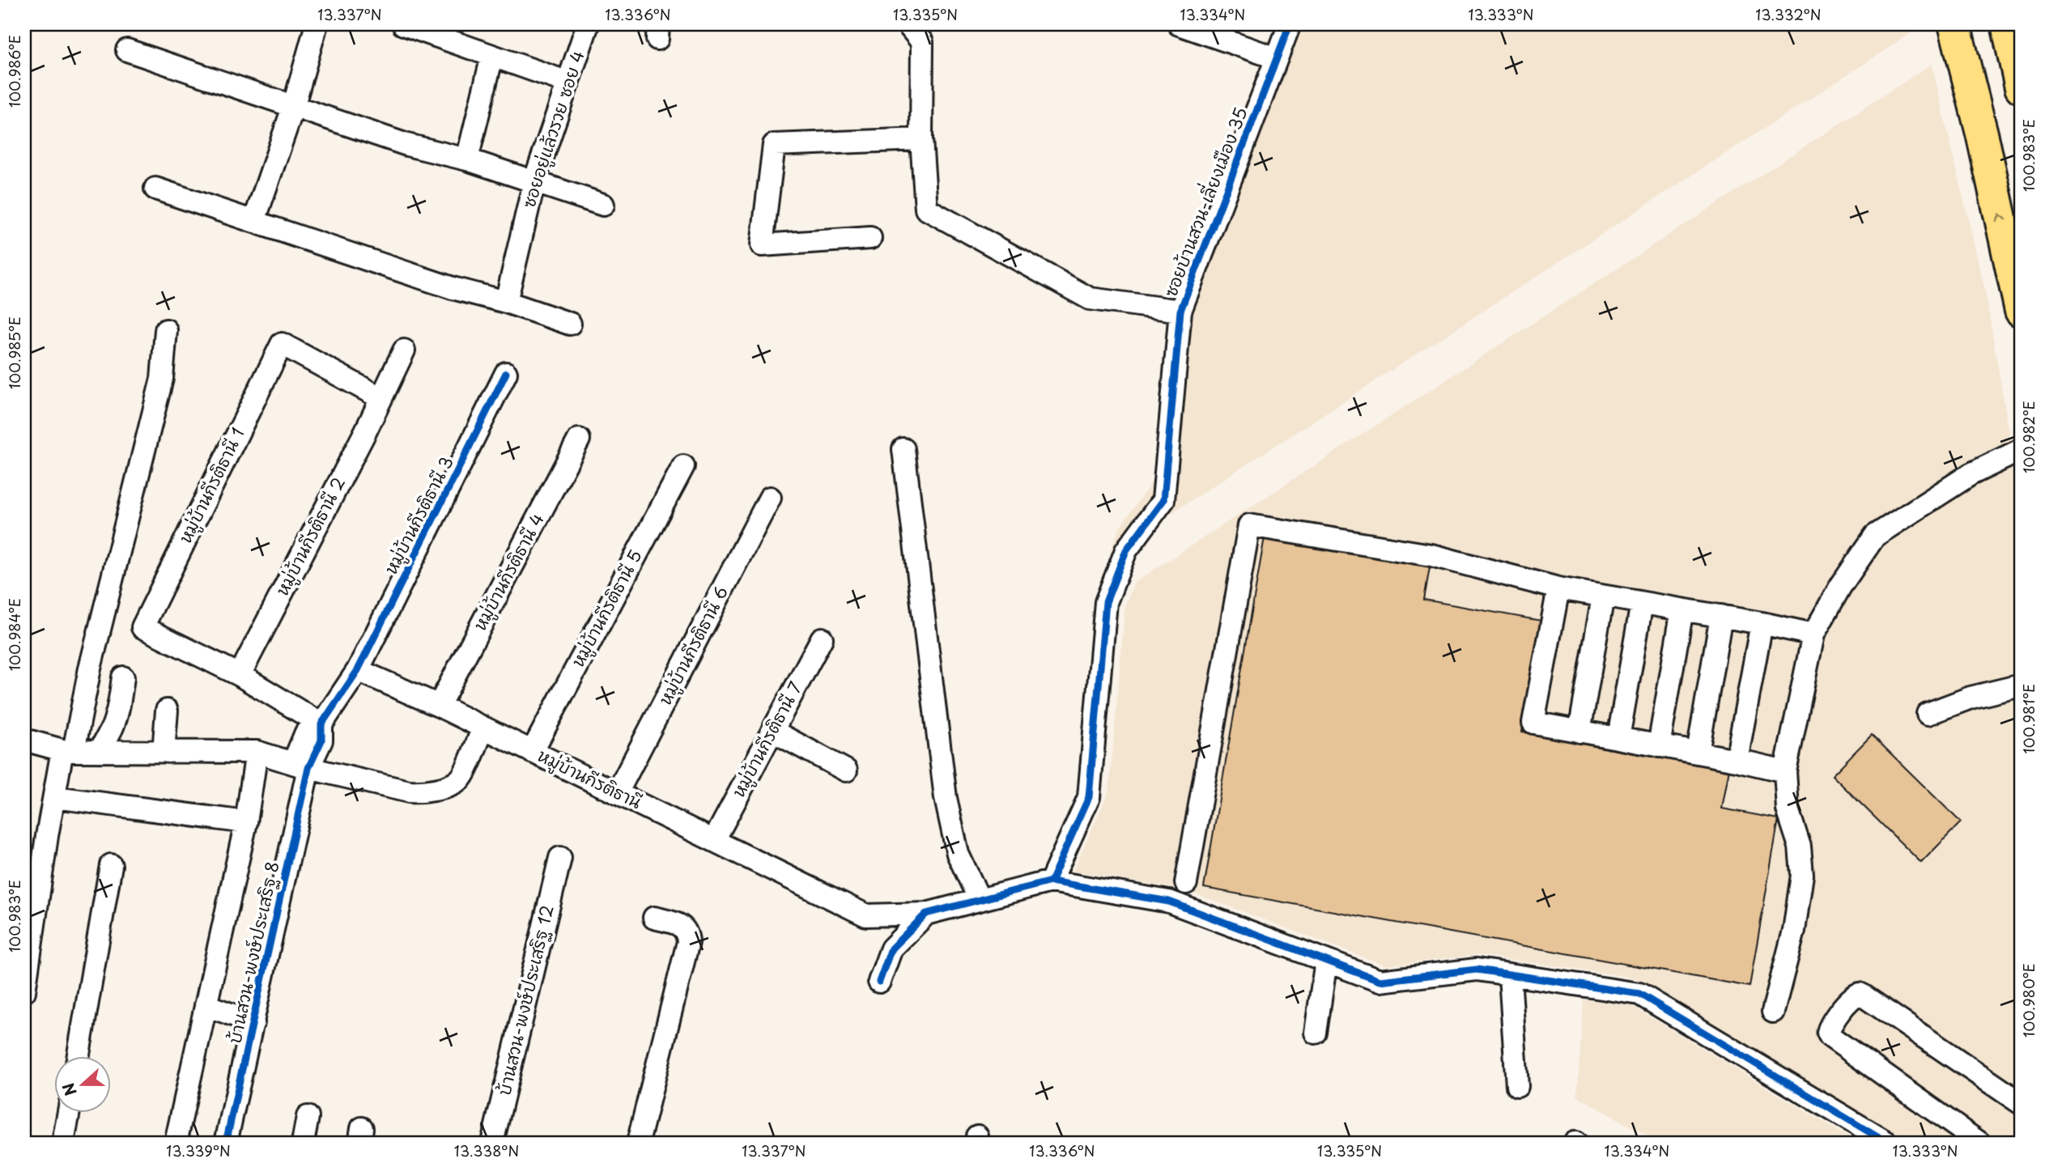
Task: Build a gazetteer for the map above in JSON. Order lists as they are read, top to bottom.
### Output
{
  "streets": {
    "street": [
      "ซอยอยู่แล้วรวย ซอย 4",
      "ซอยบ้านสวน-เลี่ยงเมือง 35",
      "หมู่บ้านกีรติธานี 1",
      "หมู่บ้านกีรติธานี 3",
      "หมู่บ้านกีรติธานี 2",
      "หมู่บ้านกีรติธานี 4",
      "หมู่บ้านกีรติธานี 5",
      "หมู่บ้านกีรติธานี 6",
      "หมู่บ้านกีรติธานี 7",
      "หมู่บ้านกีรติธานี",
      "บ้านสวน-พงษ์ประเสริฐ 8",
      "บ้านสวน-พงษ์ประเสริฐ 12"
    ]
  },
  "crossings": [
    ["ซอยบ้านสวน-เลี่ยงเมือง 35", "หมู่บ้านกีรติธานี"],
    ["หมู่บ้านกีรติธานี 1", "หมู่บ้านกีรติธานี 2"],
    ["หมู่บ้านกีรติธานี 3", "หมู่บ้านกีรติธานี"],
    ["หมู่บ้านกีรติธานี 4", "หมู่บ้านกีรติธานี"],
    ["หมู่บ้านกีรติธานี 5", "หมู่บ้านกีรติธานี"],
    ["หมู่บ้านกีรติธานี 6", "หมู่บ้านกีรติธานี"],
    ["หมู่บ้านกีรติธานี 7", "หมู่บ้านกีรติธานี"]
  ],
  "north": "left",
  "coordinates": [
    "13.337°N",
    "13.336°N",
    "13.335°N",
    "13.334°N",
    "13.333°N",
    "13.332°N",
    "100.986°E",
    "100.983°E",
    "100.985°E",
    "100.982°E",
    "100.984°E",
    "100.981°E",
    "100.980°E",
    "13.339°N",
    "13.338°N"
  ]
}
